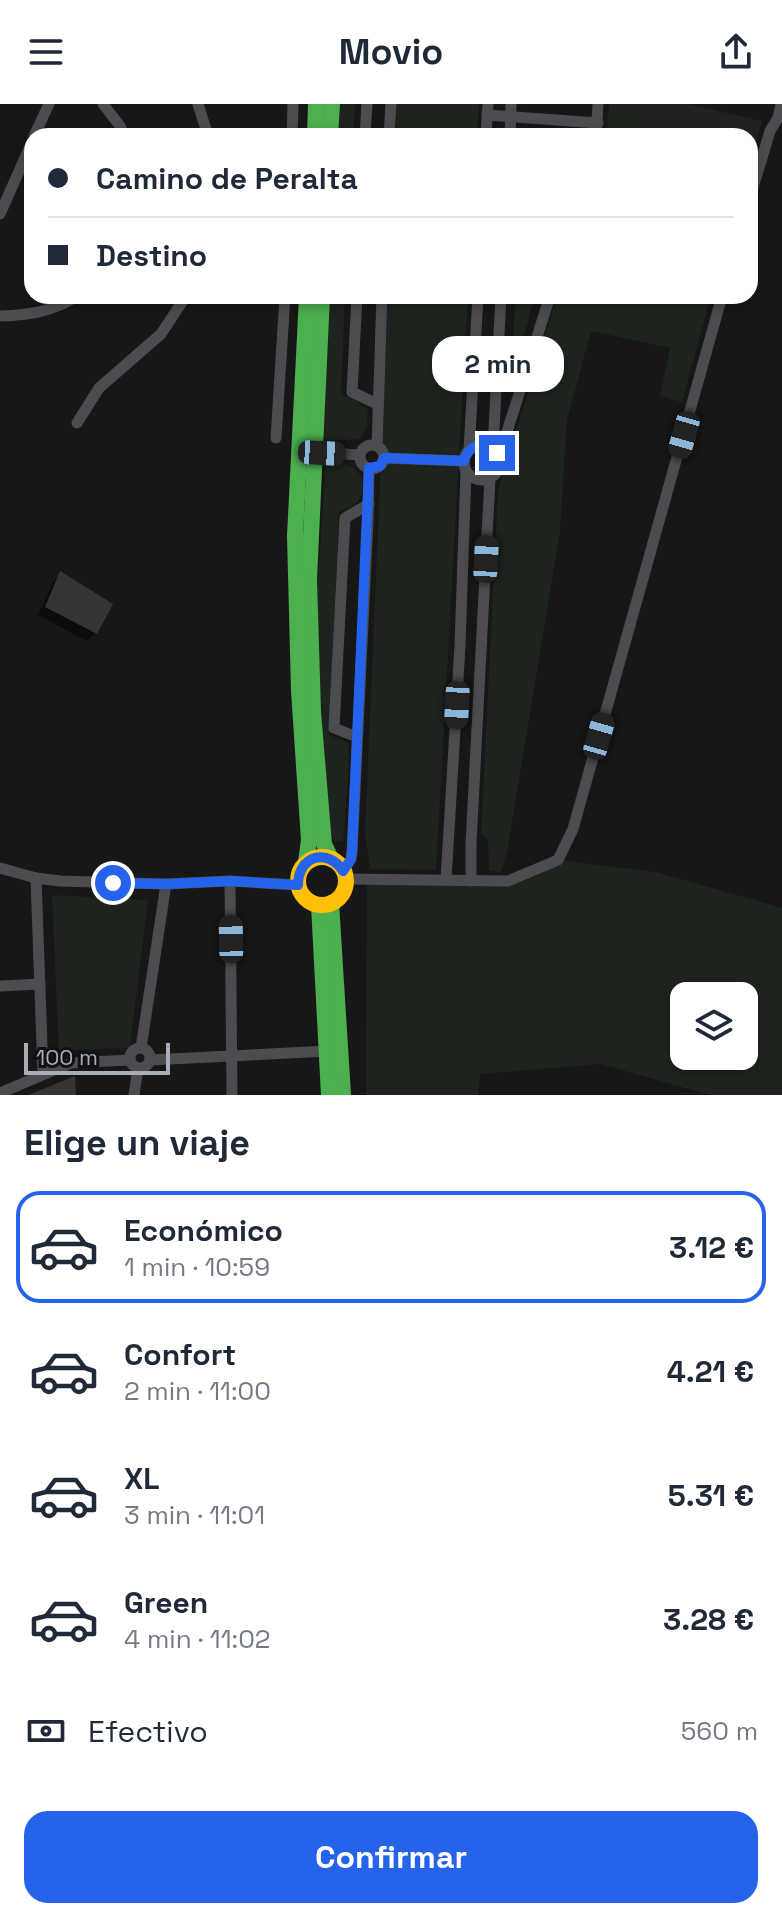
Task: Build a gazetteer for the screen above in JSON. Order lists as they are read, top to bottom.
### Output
{
  "scale_bar": "100 m",
  "page": {
    "header": "Movio",
    "banner": ["Camino de Peralta", "Destino"],
    "bubble": "2 min",
    "scale": "100 m",
    "heading": "Elige un viaje",
    "list": [
      {
        "name": "Económico",
        "note": "1 min · 10:59",
        "value": "3.12 €"
      },
      {
        "name": "Confort",
        "note": "2 min · 11:00",
        "value": "4.21 €"
      },
      {
        "name": "XL",
        "note": "3 min · 11:01",
        "value": "5.31 €"
      },
      {
        "name": "Green",
        "note": "4 min · 11:02",
        "value": "3.28 €"
      }
    ],
    "pay": ["Efectivo", "560 m"],
    "buttons": "Confirmar"
  }
}
